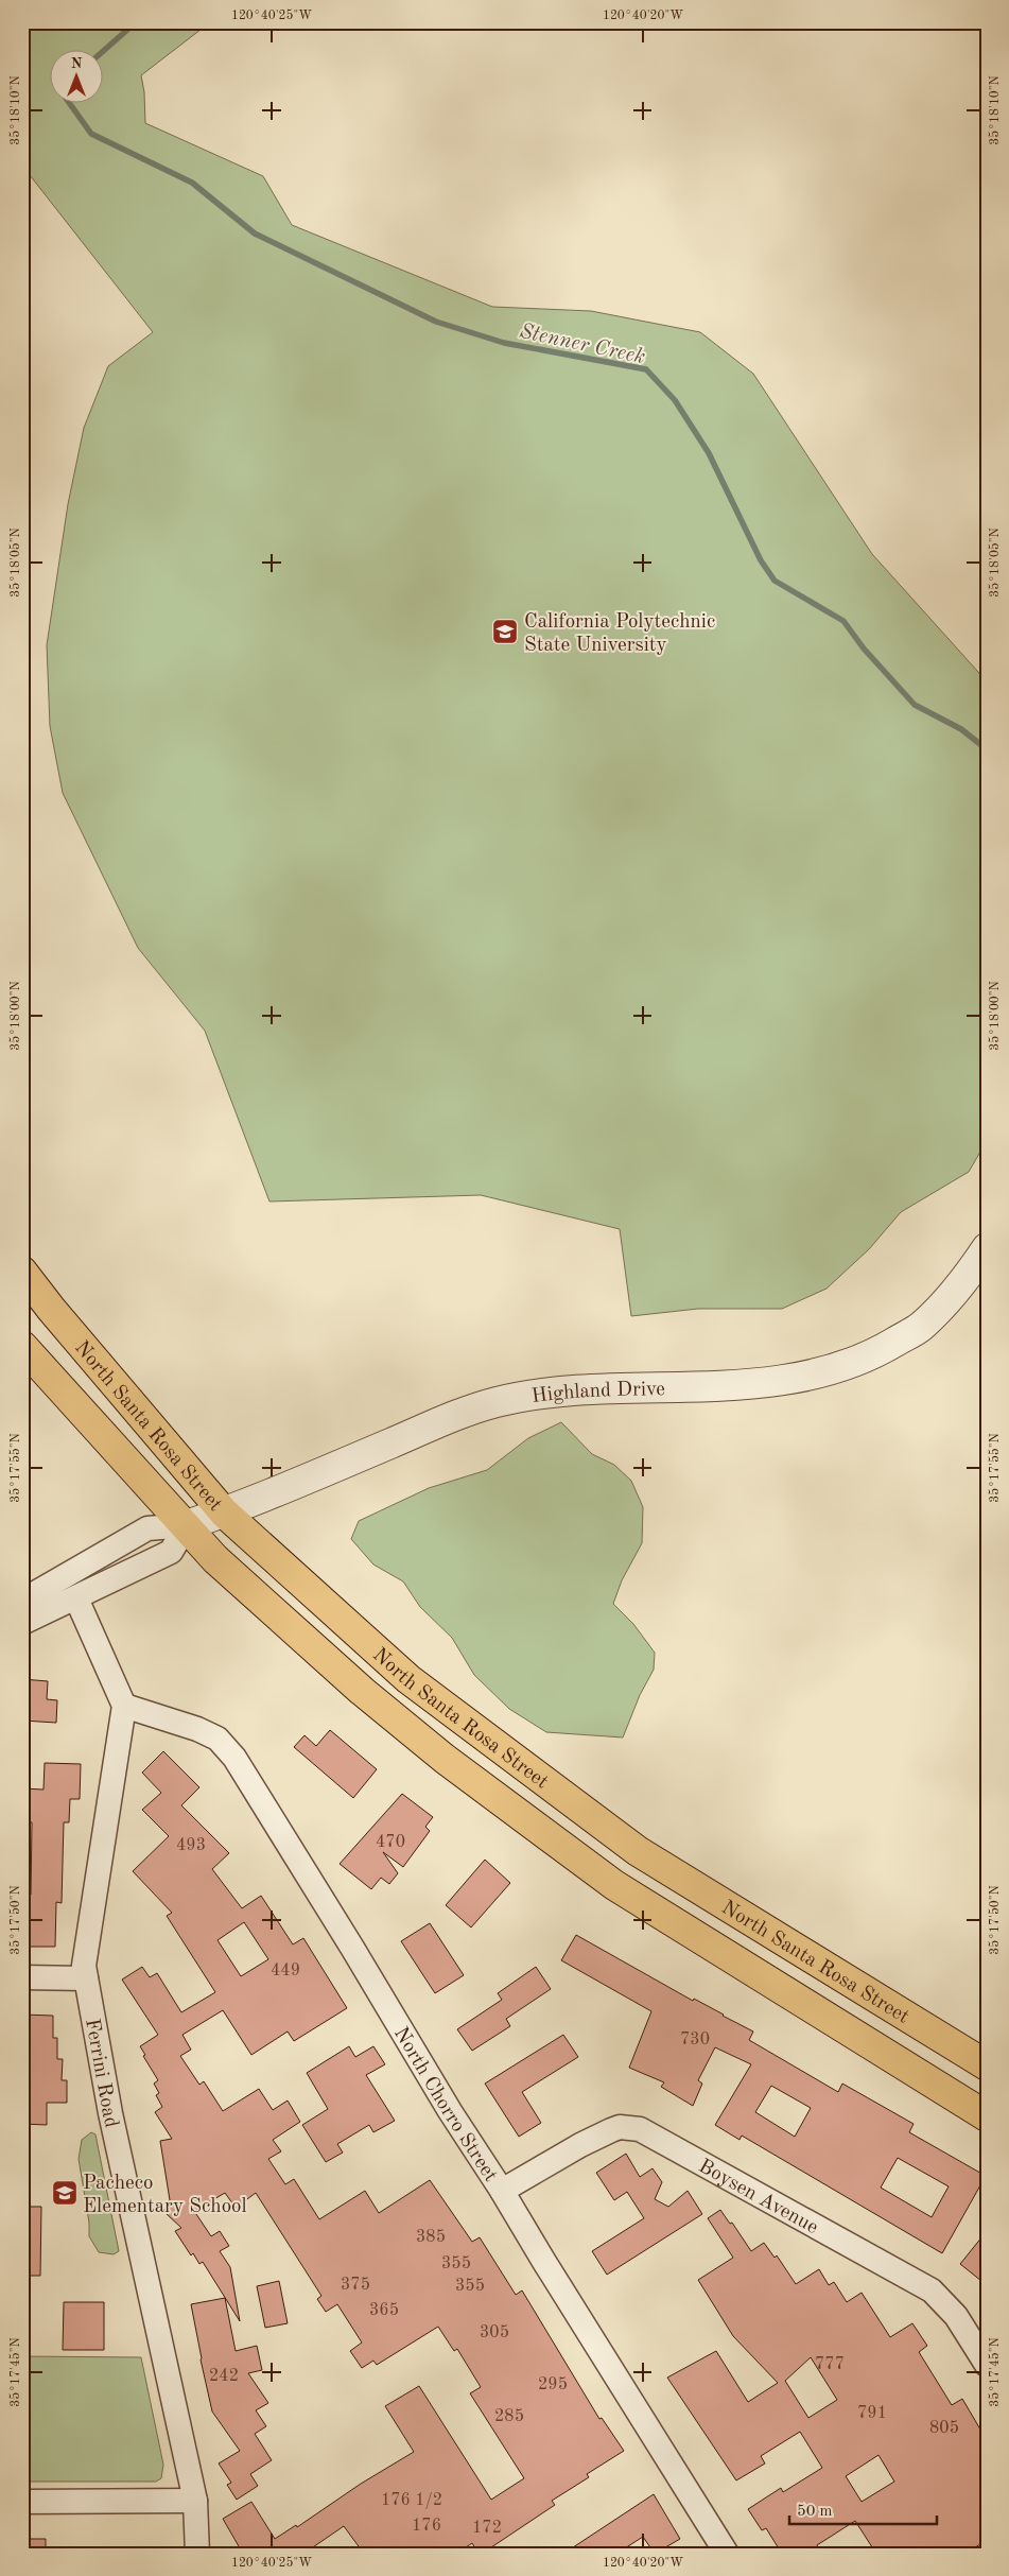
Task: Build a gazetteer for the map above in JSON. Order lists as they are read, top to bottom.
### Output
{
  "streets": {
    "highway": ["North Santa Rosa Street"],
    "street": [
      "Highland Drive",
      "Ferrini Road",
      "North Chorro Street",
      "Boysen Avenue"
    ]
  },
  "crossings": [
    ["Highland Drive", "North Santa Rosa Street"],
    ["Ferrini Road", "North Chorro Street"],
    ["North Chorro Street", "Boysen Avenue"]
  ],
  "water": ["Stenner Creek"],
  "places": {
    "school or university": ["California Polytechnic State University", "Pacheco Elementary School"]
  },
  "house_numbers": [
    "470",
    "493",
    "449",
    "730",
    "385",
    "355",
    "375",
    "355",
    "365",
    "305",
    "777",
    "242",
    "295",
    "791",
    "285",
    "805",
    "176 1/2",
    "176",
    "172"
  ],
  "scale_bar": "50 m",
  "north": "top",
  "coordinates": [
    "120°40'25\"W",
    "120°40'20\"W",
    "35°18'10\"N",
    "35°18'05\"N",
    "35°18'00\"N",
    "35°17'55\"N",
    "35°17'50\"N",
    "35°17'45\"N"
  ]
}
